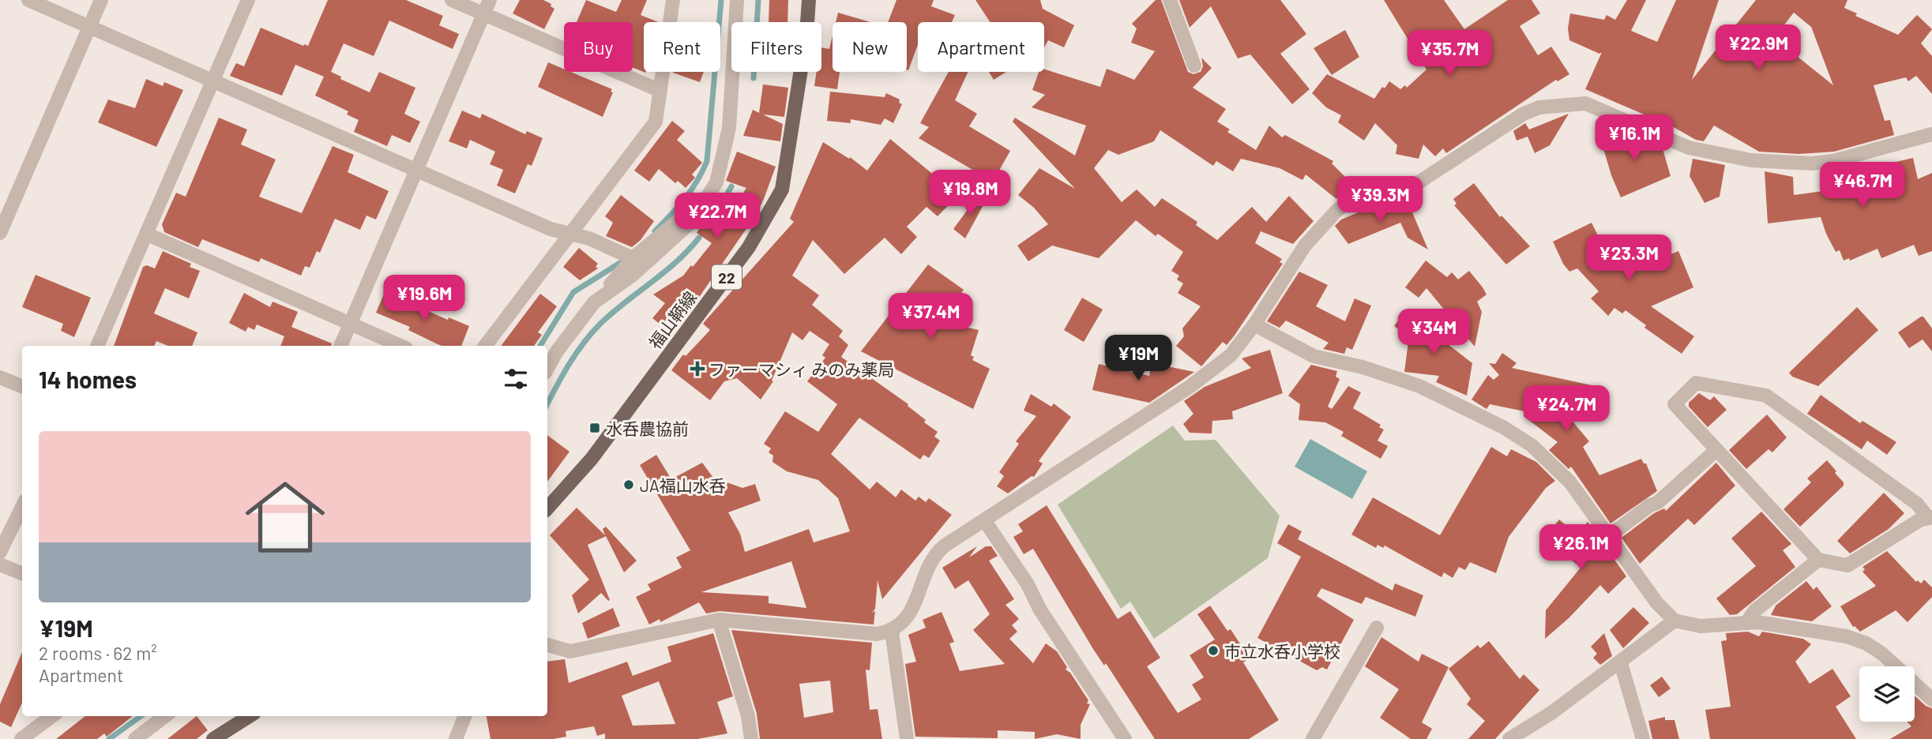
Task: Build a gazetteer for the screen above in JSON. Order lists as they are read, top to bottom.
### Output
{
  "streets": {
    "main road": ["22", "福山鞆線"]
  },
  "places": {
    "health": ["ファーマシィ みのみ薬局"],
    "transit": ["水呑農協前"],
    "other": ["JA福山水呑", "市立水呑小学校"]
  },
  "page": {
    "chip": [
      "Buy",
      "Rent",
      "Filters",
      "New",
      "Apartment"
    ],
    "price": [
      "¥22.9M",
      "¥35.7M",
      "¥16.1M",
      "¥46.7M",
      "¥19.8M",
      "¥39.3M",
      "¥22.7M",
      "¥23.3M",
      "¥19.6M",
      "¥37.4M",
      "¥34M",
      "¥19M",
      "¥24.7M",
      "¥26.1M"
    ],
    "heading": "14 homes",
    "list": [
      {
        "name": "¥19M",
        "note": "2 rooms · 62 m² · Apartment"
      }
    ]
  }
}
